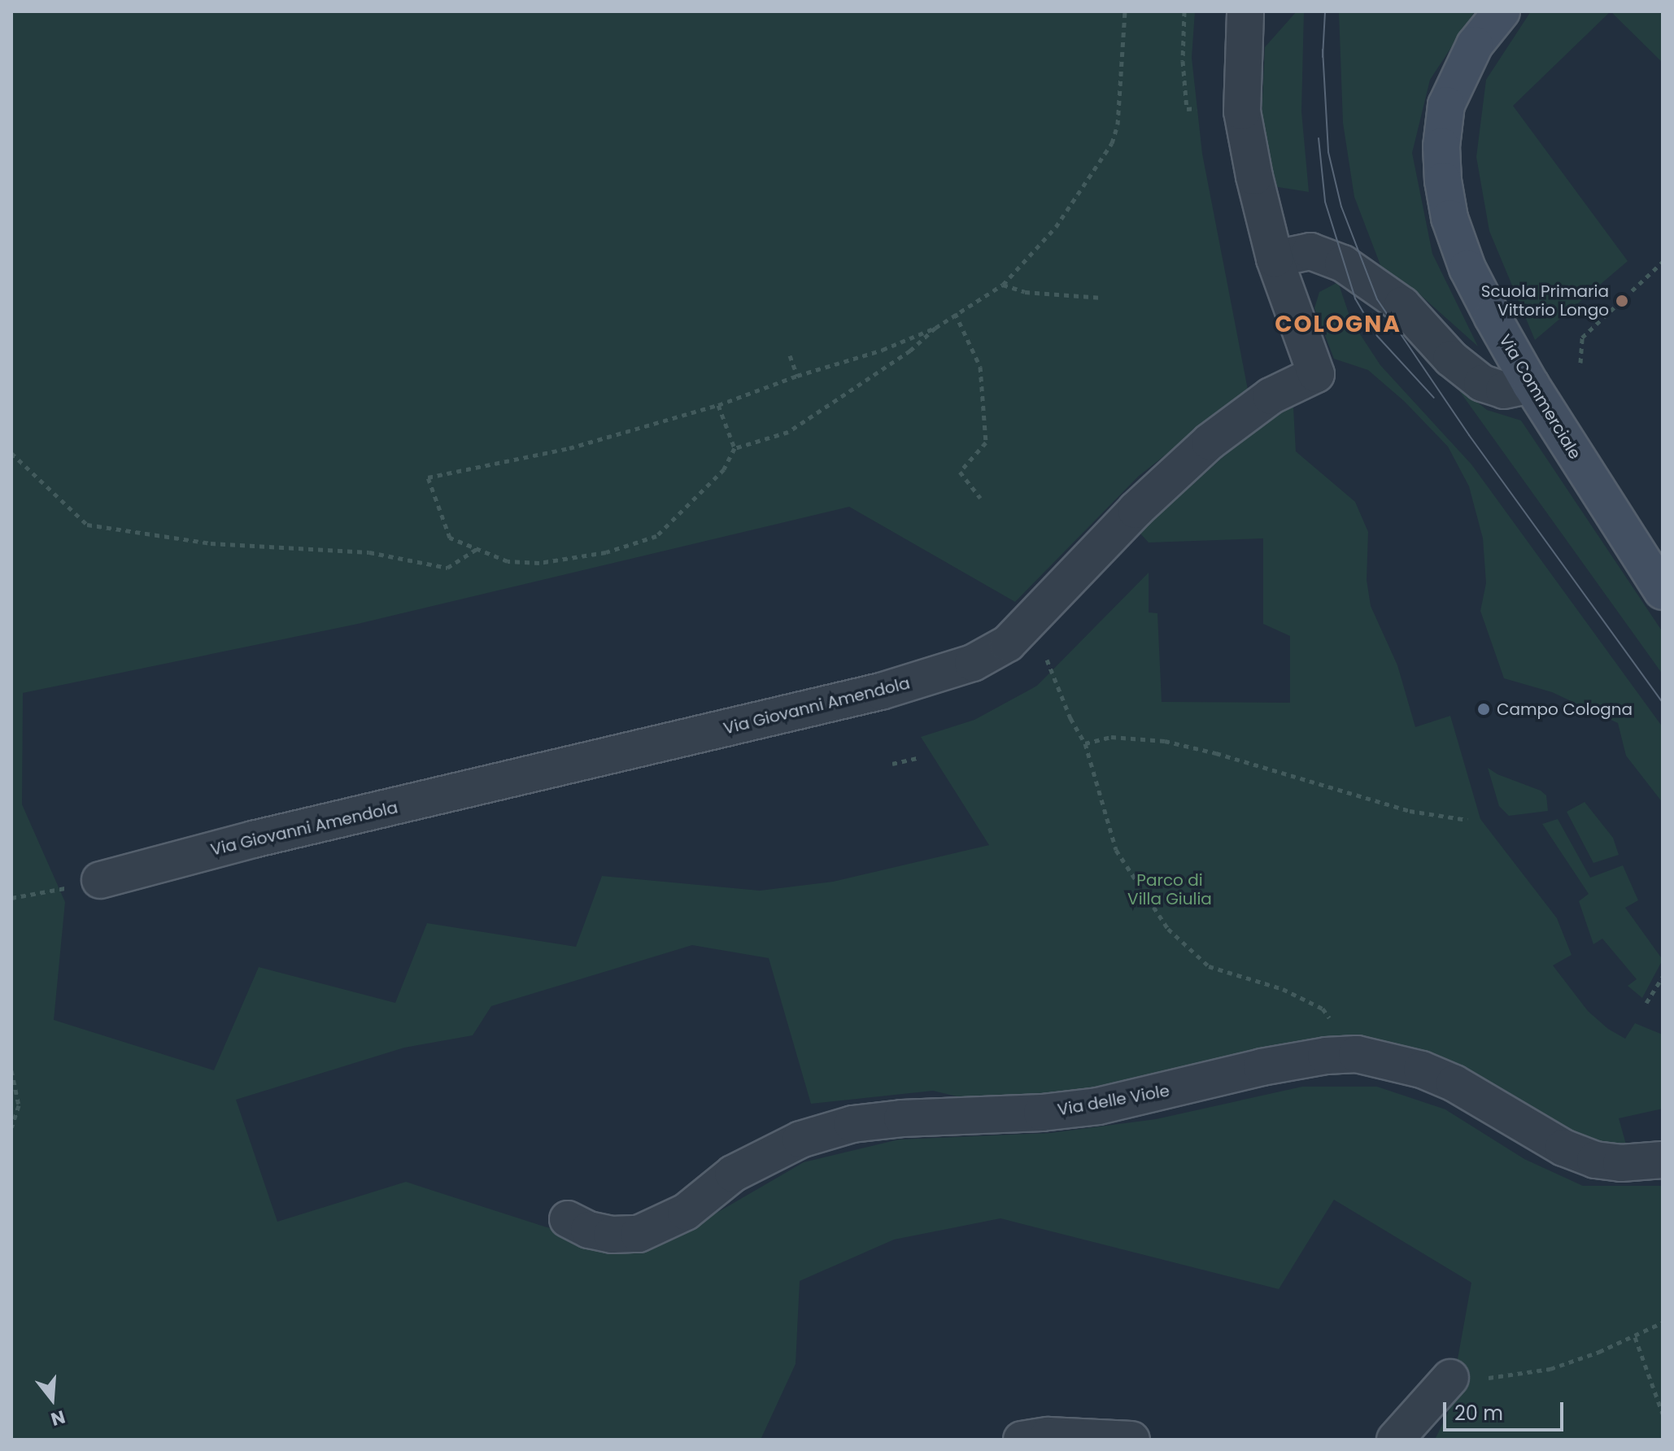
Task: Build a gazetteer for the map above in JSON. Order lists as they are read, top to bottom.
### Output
{
  "streets": {
    "main road": ["Via Commerciale"],
    "street": ["Via Giovanni Amendola", "Via delle Viole"]
  },
  "districts": ["COLOGNA"],
  "parks": ["Parco di Villa Giulia"],
  "places": ["Scuola Primaria Vittorio Longo", "Campo Cologna"],
  "scale_bar": "20 m",
  "north": "bottom"
}
